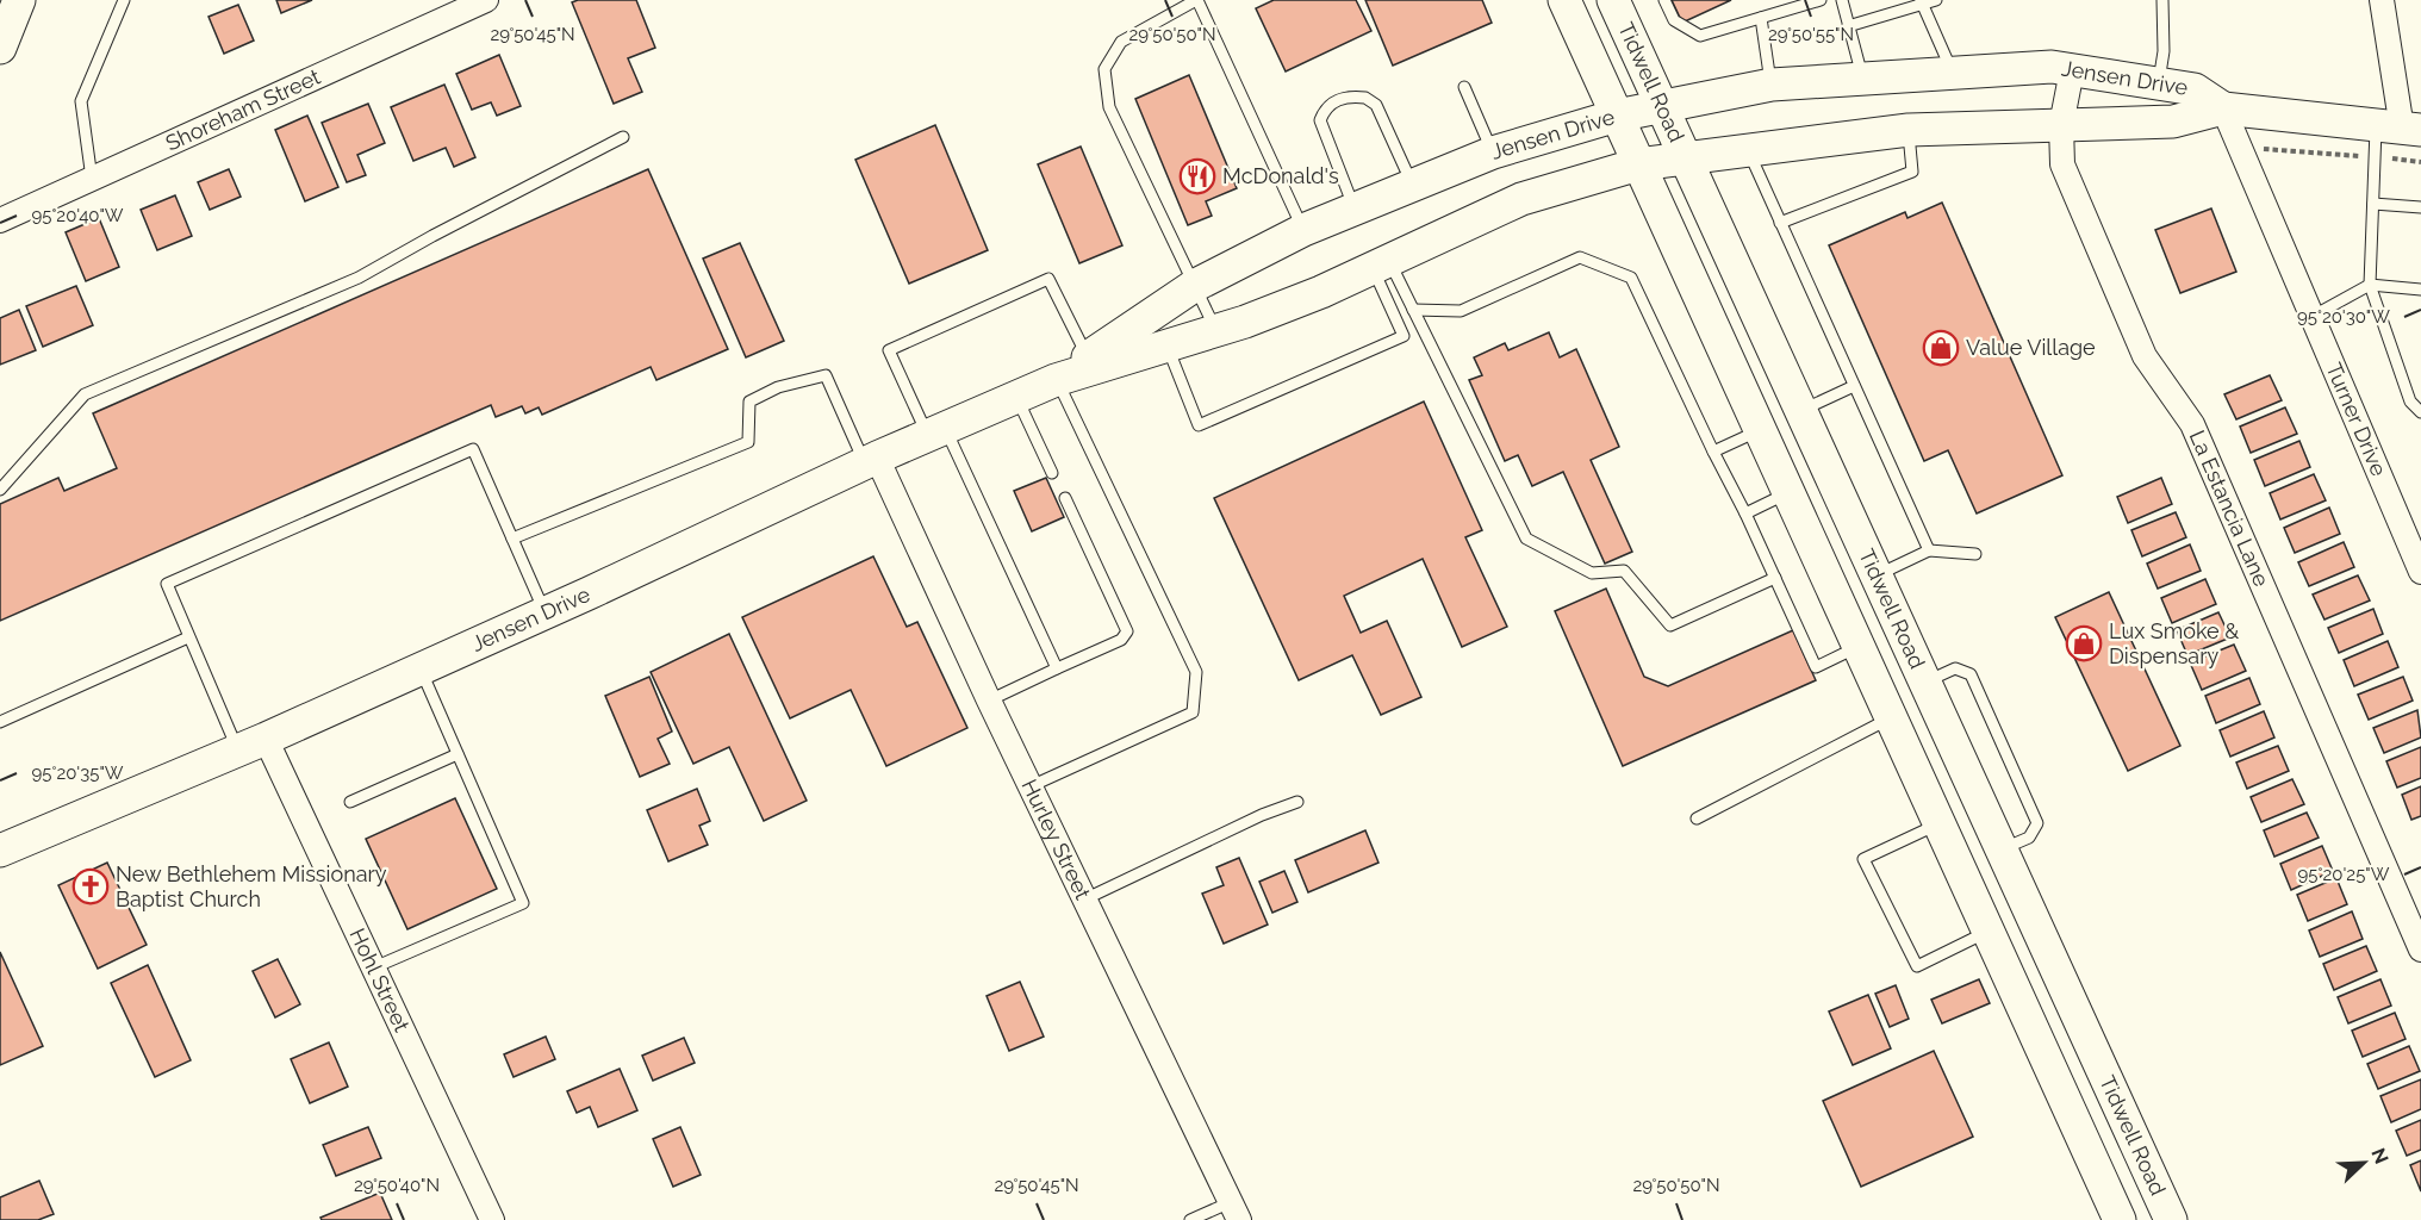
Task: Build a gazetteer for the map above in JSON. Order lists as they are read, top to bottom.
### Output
{
  "streets": {
    "main road": ["Jensen Drive", "Tidwell Road"],
    "street": [
      "Shoreham Street",
      "Turner Drive",
      "La Estancia Lane",
      "Hurley Street",
      "Hohl Street"
    ]
  },
  "crossings": [
    ["Jensen Drive", "Tidwell Road"],
    ["Jensen Drive", "Turner Drive"],
    ["Jensen Drive", "La Estancia Lane"],
    ["Jensen Drive", "Hurley Street"],
    ["Jensen Drive", "Hohl Street"]
  ],
  "places": {
    "restaurant": ["McDonald's"],
    "shop": ["Value Village", "Lux Smoke & Dispensary"],
    "church": ["New Bethlehem Missionary Baptist Church"]
  },
  "north": "top right",
  "coordinates": [
    "29°50'45\"N",
    "29°50'50\"N",
    "29°50'55\"N",
    "95°20'40\"W",
    "95°20'30\"W",
    "95°20'35\"W",
    "95°20'25\"W",
    "29°50'40\"N"
  ]
}
